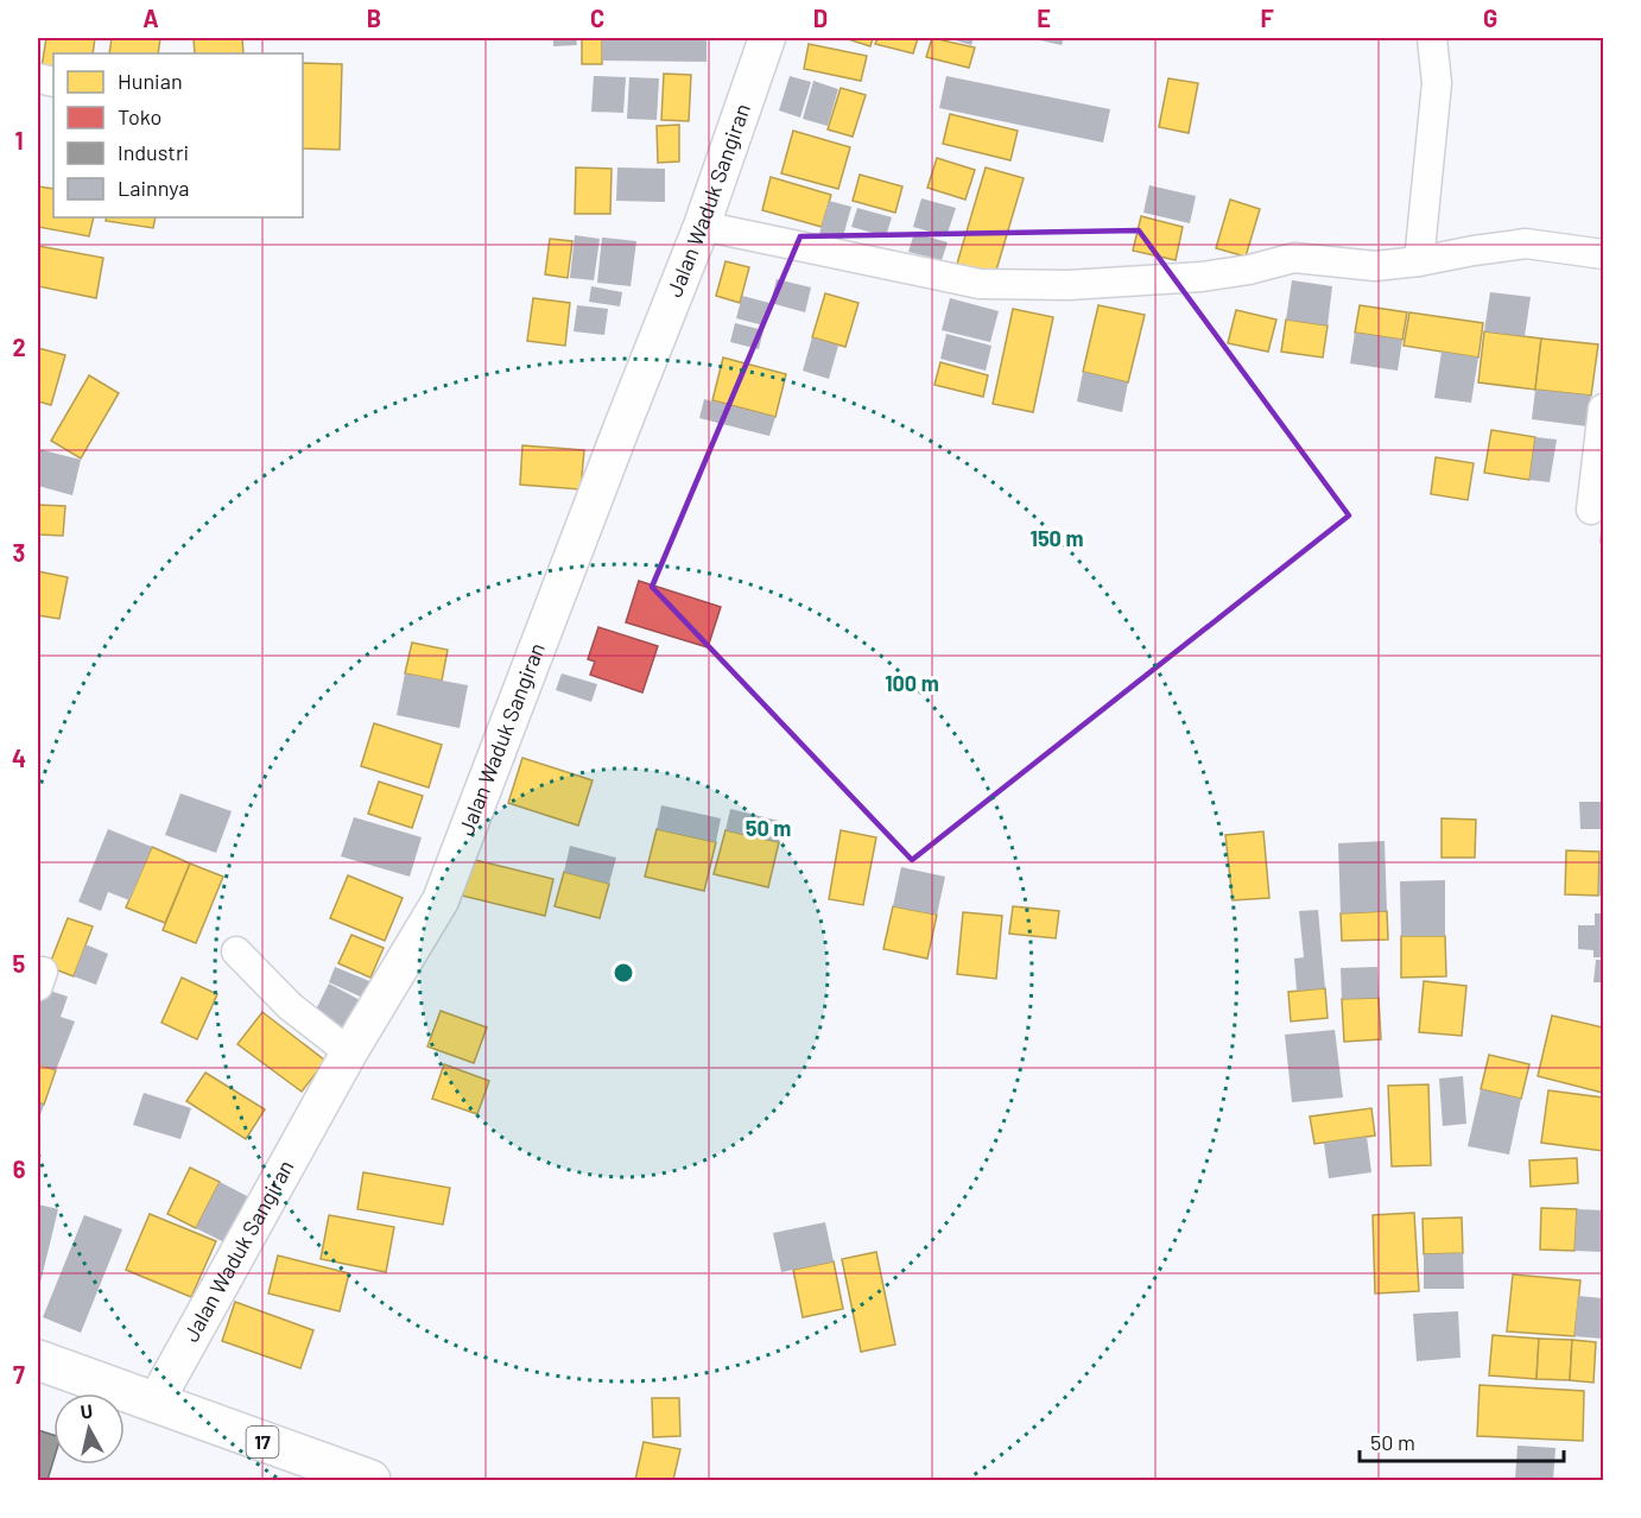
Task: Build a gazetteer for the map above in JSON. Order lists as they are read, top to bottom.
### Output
{
  "streets": {
    "highway": ["17"],
    "street": ["Jalan Waduk Sangiran"]
  },
  "crossings": [
    ["Jalan Waduk Sangiran", "17"]
  ],
  "legend": [
    "Hunian",
    "Toko",
    "Industri",
    "Lainnya"
  ],
  "scale_bar": "50 m",
  "north": "top",
  "grid": {
    "columns": [
      "A",
      "B",
      "C",
      "D",
      "E",
      "F",
      "G"
    ],
    "rows": [
      "1",
      "2",
      "3",
      "4",
      "5",
      "6",
      "7"
    ]
  },
  "rings": ["150 m", "100 m", "50 m"]
}
